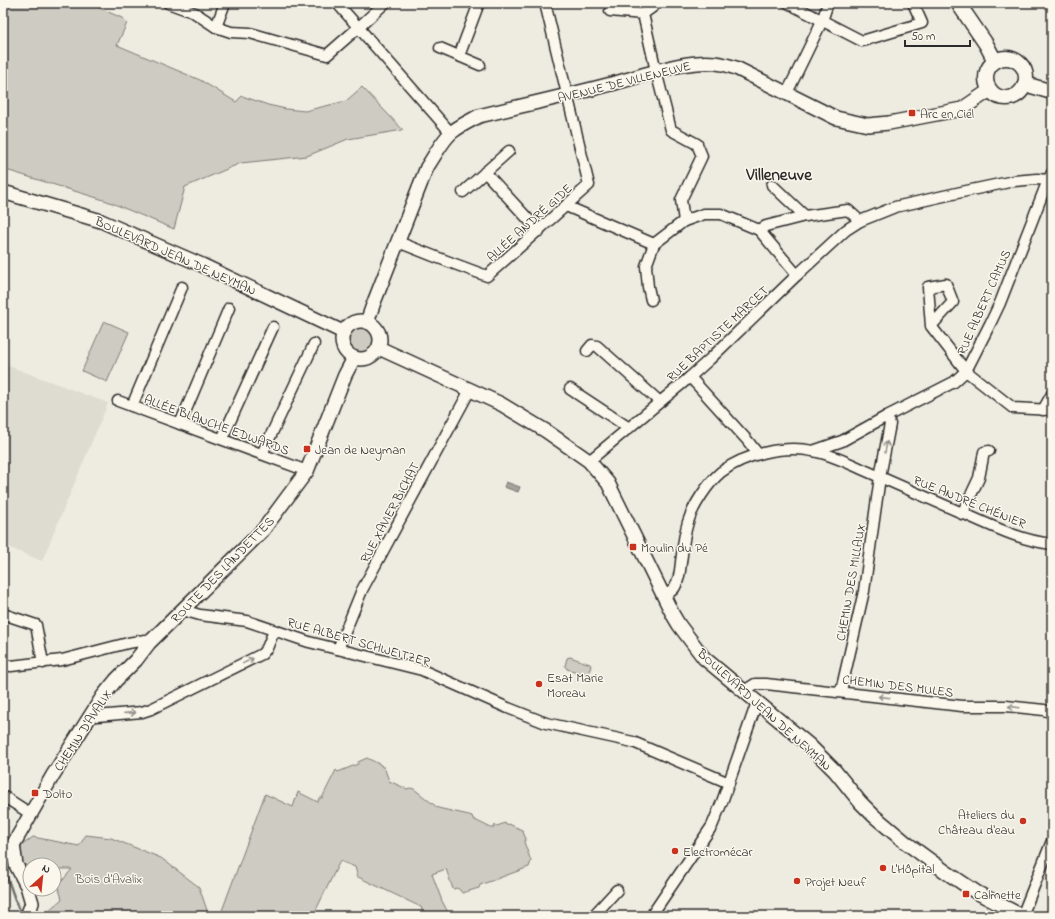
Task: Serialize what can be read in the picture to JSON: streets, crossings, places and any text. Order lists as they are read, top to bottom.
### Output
{
  "streets": {
    "street": [
      "AVENUE DE VILLENEUVE",
      "ALLÉE ANDRÉ GIDE",
      "BOULEVARD JEAN DE NEYMAN",
      "RUE ALBERT CAMUS",
      "RUE BAPTISTE MARCET",
      "ALLÉE BLANCHE EDWARDS",
      "RUE ANDRÉ CHÉNIER",
      "RUE XAVIER BICHAT",
      "ROUTE DES LANDETTES",
      "CHEMIN DES MILLAUX",
      "RUE ALBERT SCHWEITZER",
      "CHEMIN DES MULES",
      "CHEMIN D'AVALIX"
    ]
  },
  "crossings": [
    ["AVENUE DE VILLENEUVE", "ALLÉE ANDRÉ GIDE"],
    ["AVENUE DE VILLENEUVE", "BOULEVARD JEAN DE NEYMAN"],
    ["AVENUE DE VILLENEUVE", "ROUTE DES LANDETTES"],
    ["BOULEVARD JEAN DE NEYMAN", "RUE ALBERT CAMUS"],
    ["BOULEVARD JEAN DE NEYMAN", "RUE BAPTISTE MARCET"],
    ["BOULEVARD JEAN DE NEYMAN", "RUE XAVIER BICHAT"],
    ["BOULEVARD JEAN DE NEYMAN", "ROUTE DES LANDETTES"],
    ["BOULEVARD JEAN DE NEYMAN", "CHEMIN DES MULES"],
    ["RUE ALBERT CAMUS", "RUE BAPTISTE MARCET"],
    ["RUE ALBERT CAMUS", "RUE ANDRÉ CHÉNIER"],
    ["RUE ALBERT CAMUS", "CHEMIN DES MILLAUX"],
    ["ALLÉE BLANCHE EDWARDS", "ROUTE DES LANDETTES"],
    ["RUE ANDRÉ CHÉNIER", "CHEMIN DES MILLAUX"],
    ["RUE XAVIER BICHAT", "RUE ALBERT SCHWEITZER"],
    ["ROUTE DES LANDETTES", "RUE ALBERT SCHWEITZER"],
    ["ROUTE DES LANDETTES", "CHEMIN D'AVALIX"],
    ["CHEMIN DES MILLAUX", "CHEMIN DES MULES"]
  ],
  "one_way": ["CHEMIN DES MULES"],
  "districts": ["Villeneuve"],
  "parks": ["Bois d'Avalix"],
  "places": {
    "transit": [
      "Arc en Ciel",
      "Jean de Neyman",
      "Moulin du Pé",
      "Dolto",
      "Calmette"
    ],
    "other": [
      "Esat Marie Moreau",
      "Ateliers du Château d'eau",
      "Electromécar",
      "L'Hôpital",
      "Projet Neuf"
    ]
  },
  "scale_bar": "50 m",
  "north": "top right"
}
